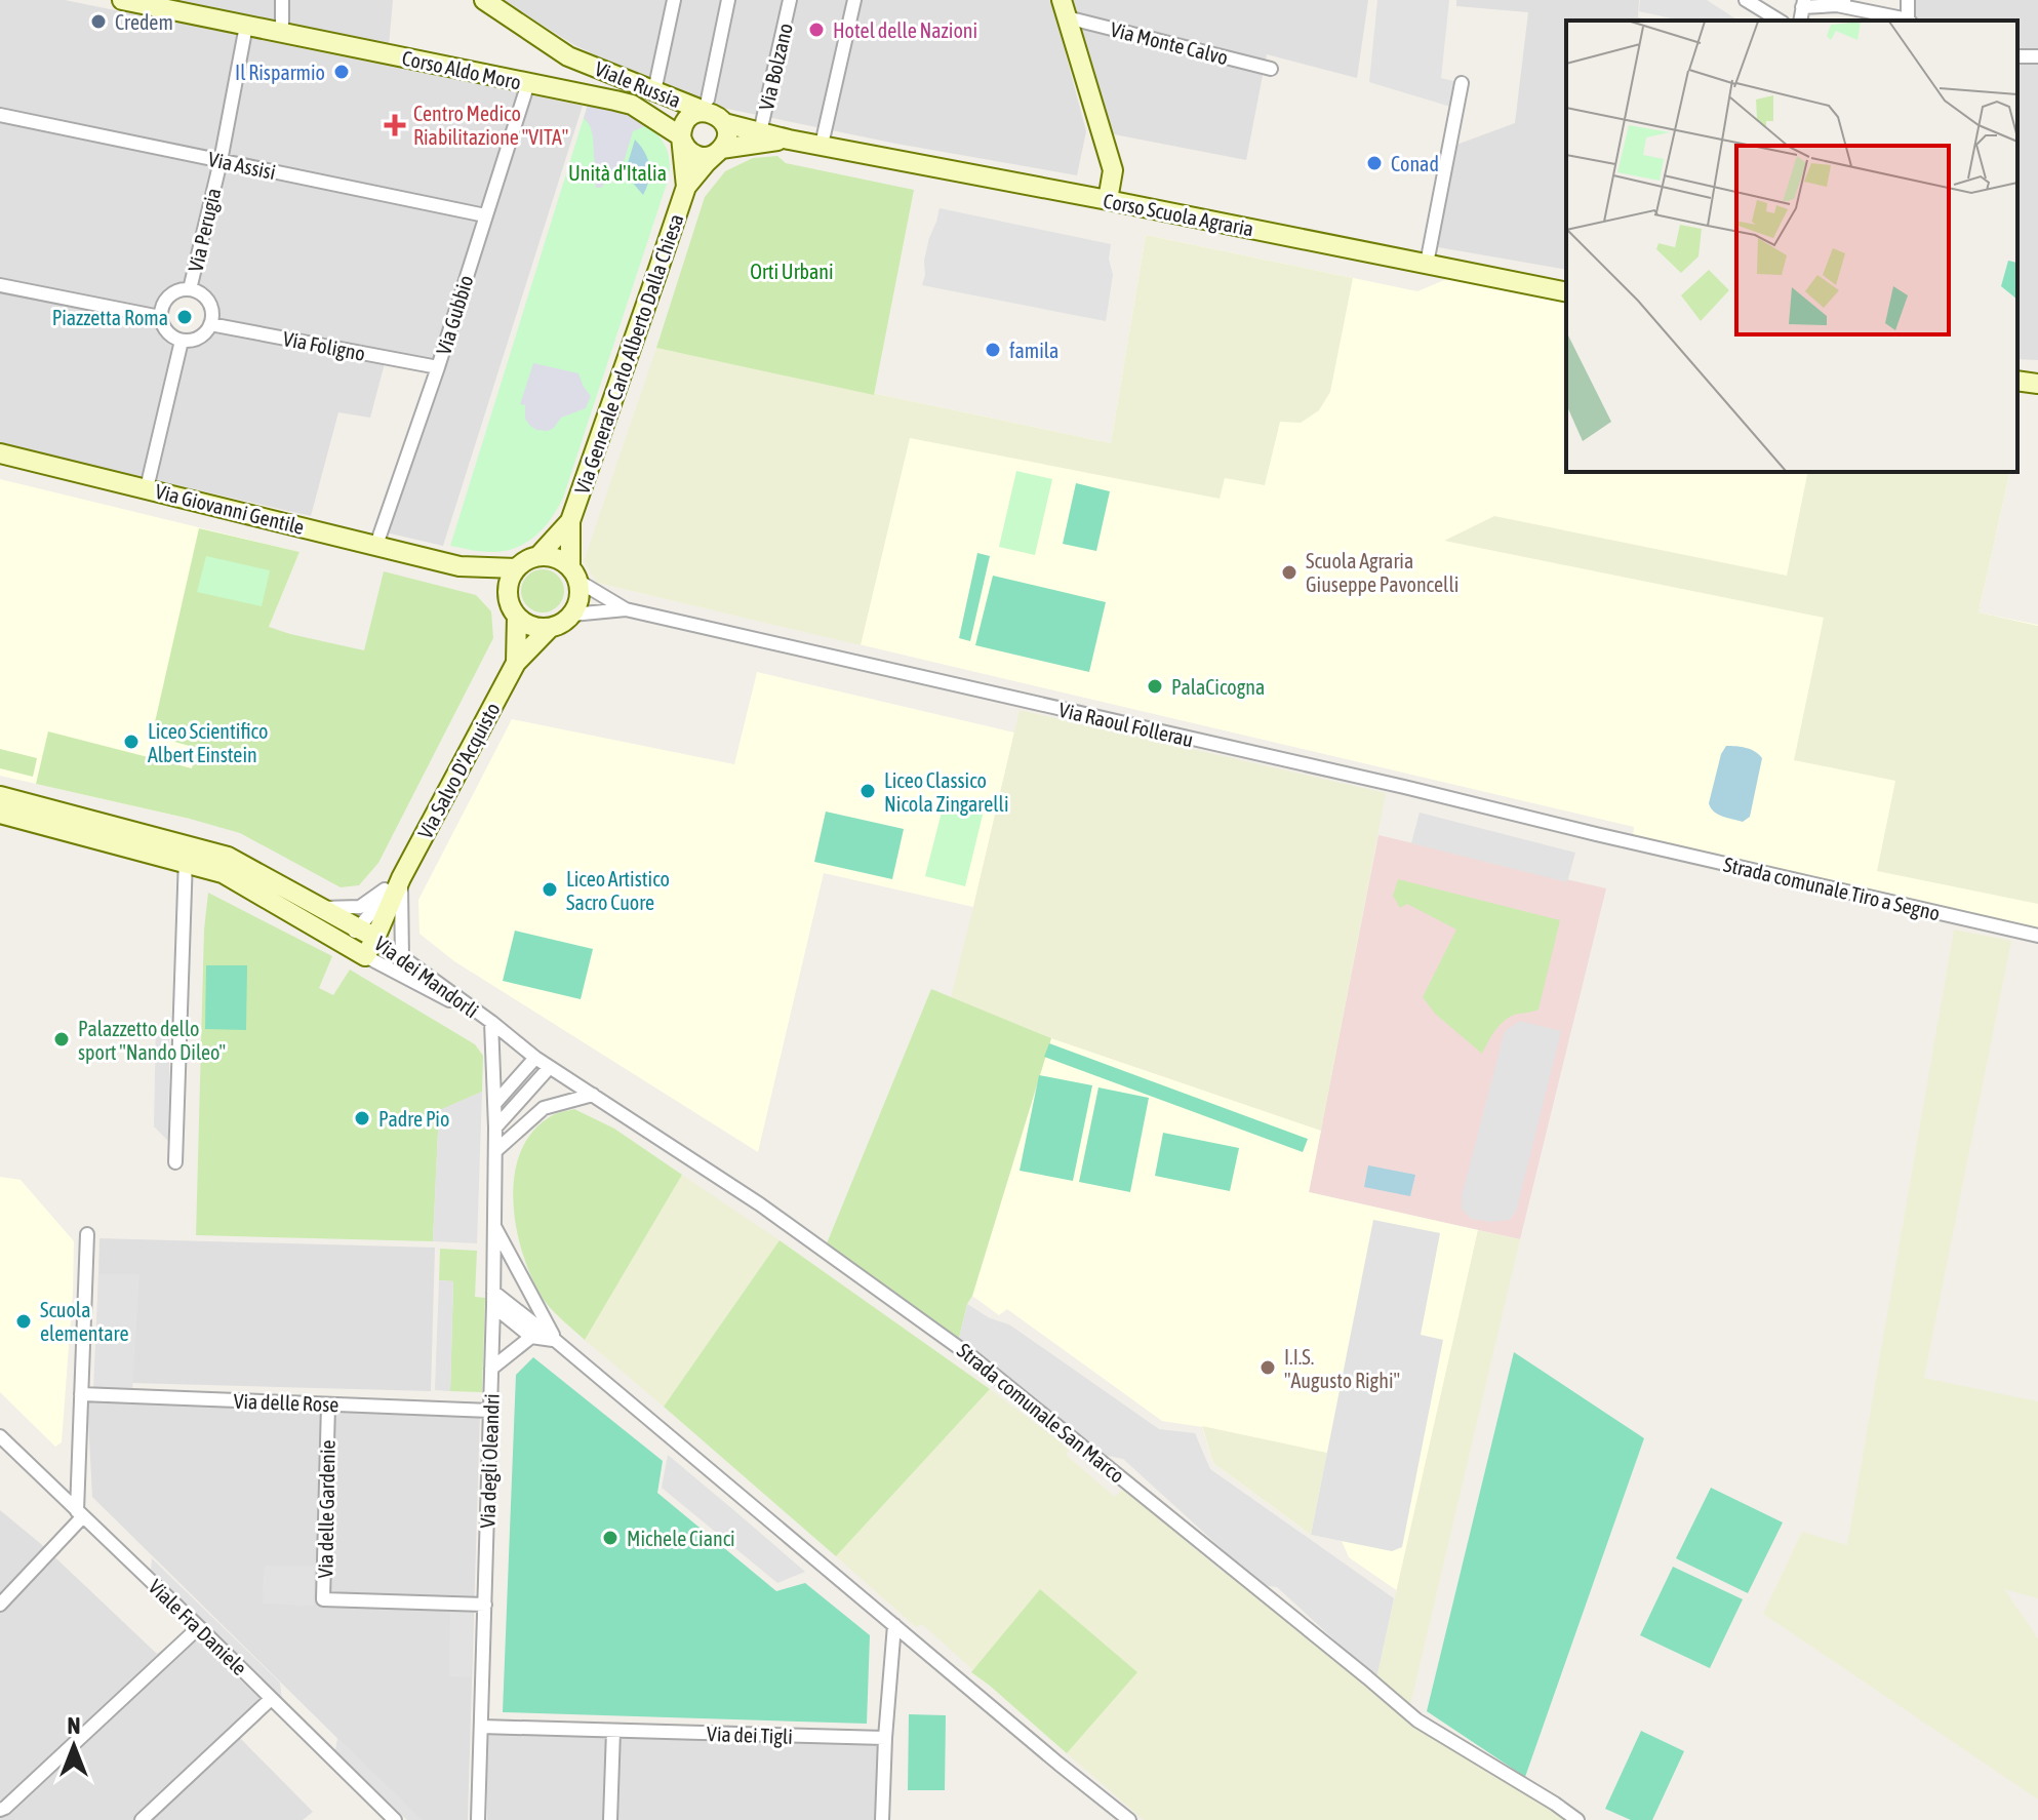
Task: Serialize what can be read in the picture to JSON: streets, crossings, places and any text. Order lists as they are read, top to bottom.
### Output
{
  "streets": {
    "street": [
      "Via Monte Calvo",
      "Via Bolzano",
      "Corso Aldo Moro",
      "Viale Russia",
      "Via Assisi",
      "Corso Scuola Agraria",
      "Via Perugia",
      "Via Gubbio",
      "Via Foligno",
      "Via Generale Carlo Alberto Dalla Chiesa",
      "Via Giovanni Gentile",
      "Via Raoul Follerau",
      "Via Salvo D'Acquisto",
      "Strada comunale Tiro a Segno",
      "Via dei Mandorli",
      "Via delle Rose",
      "Strada comunale San Marco",
      "Via degli Oleandri",
      "Via delle Gardenie",
      "Viale Fra Daniele",
      "Via dei Tigli"
    ]
  },
  "crossings": [
    ["Via Bolzano", "Corso Scuola Agraria"],
    ["Corso Aldo Moro", "Viale Russia"],
    ["Corso Aldo Moro", "Corso Scuola Agraria"],
    ["Corso Aldo Moro", "Via Perugia"],
    ["Corso Aldo Moro", "Via Gubbio"],
    ["Viale Russia", "Corso Scuola Agraria"],
    ["Via Assisi", "Via Perugia"],
    ["Via Assisi", "Via Gubbio"],
    ["Via Perugia", "Via Foligno"],
    ["Via Gubbio", "Via Foligno"],
    ["Via Gubbio", "Via Giovanni Gentile"],
    ["Via Generale Carlo Alberto Dalla Chiesa", "Via Giovanni Gentile"],
    ["Via Generale Carlo Alberto Dalla Chiesa", "Via Raoul Follerau"],
    ["Via Generale Carlo Alberto Dalla Chiesa", "Via Salvo D'Acquisto"],
    ["Via Giovanni Gentile", "Via Raoul Follerau"],
    ["Via Giovanni Gentile", "Via Salvo D'Acquisto"],
    ["Via Raoul Follerau", "Via Salvo D'Acquisto"],
    ["Via Raoul Follerau", "Strada comunale Tiro a Segno"],
    ["Via Salvo D'Acquisto", "Via dei Mandorli"],
    ["Via dei Mandorli", "Strada comunale San Marco"],
    ["Via dei Mandorli", "Via degli Oleandri"],
    ["Via delle Rose", "Via degli Oleandri"],
    ["Via delle Rose", "Via delle Gardenie"],
    ["Strada comunale San Marco", "Via degli Oleandri"],
    ["Via degli Oleandri", "Via delle Gardenie"],
    ["Via degli Oleandri", "Via dei Tigli"]
  ],
  "parks": ["Unità d'Italia", "Orti Urbani"],
  "places": {
    "other": [
      "Credem",
      "Hotel delle Nazioni",
      "Il Risparmio",
      "Conad",
      "Piazzetta Roma",
      "famila",
      "Scuola Agraria Giuseppe Pavoncelli",
      "PalaCicogna",
      "Liceo Scientifico Albert Einstein",
      "Liceo Classico Nicola Zingarelli",
      "Liceo Artistico Sacro Cuore",
      "Palazzetto dello sport \"Nando Dileo\"",
      "Padre Pio",
      "Scuola elementare",
      "I.I.S. \"Augusto Righi\"",
      "Michele Cianci"
    ],
    "health": ["Centro Medico Riabilitazione \"VITA\""]
  },
  "north": "top"
}
